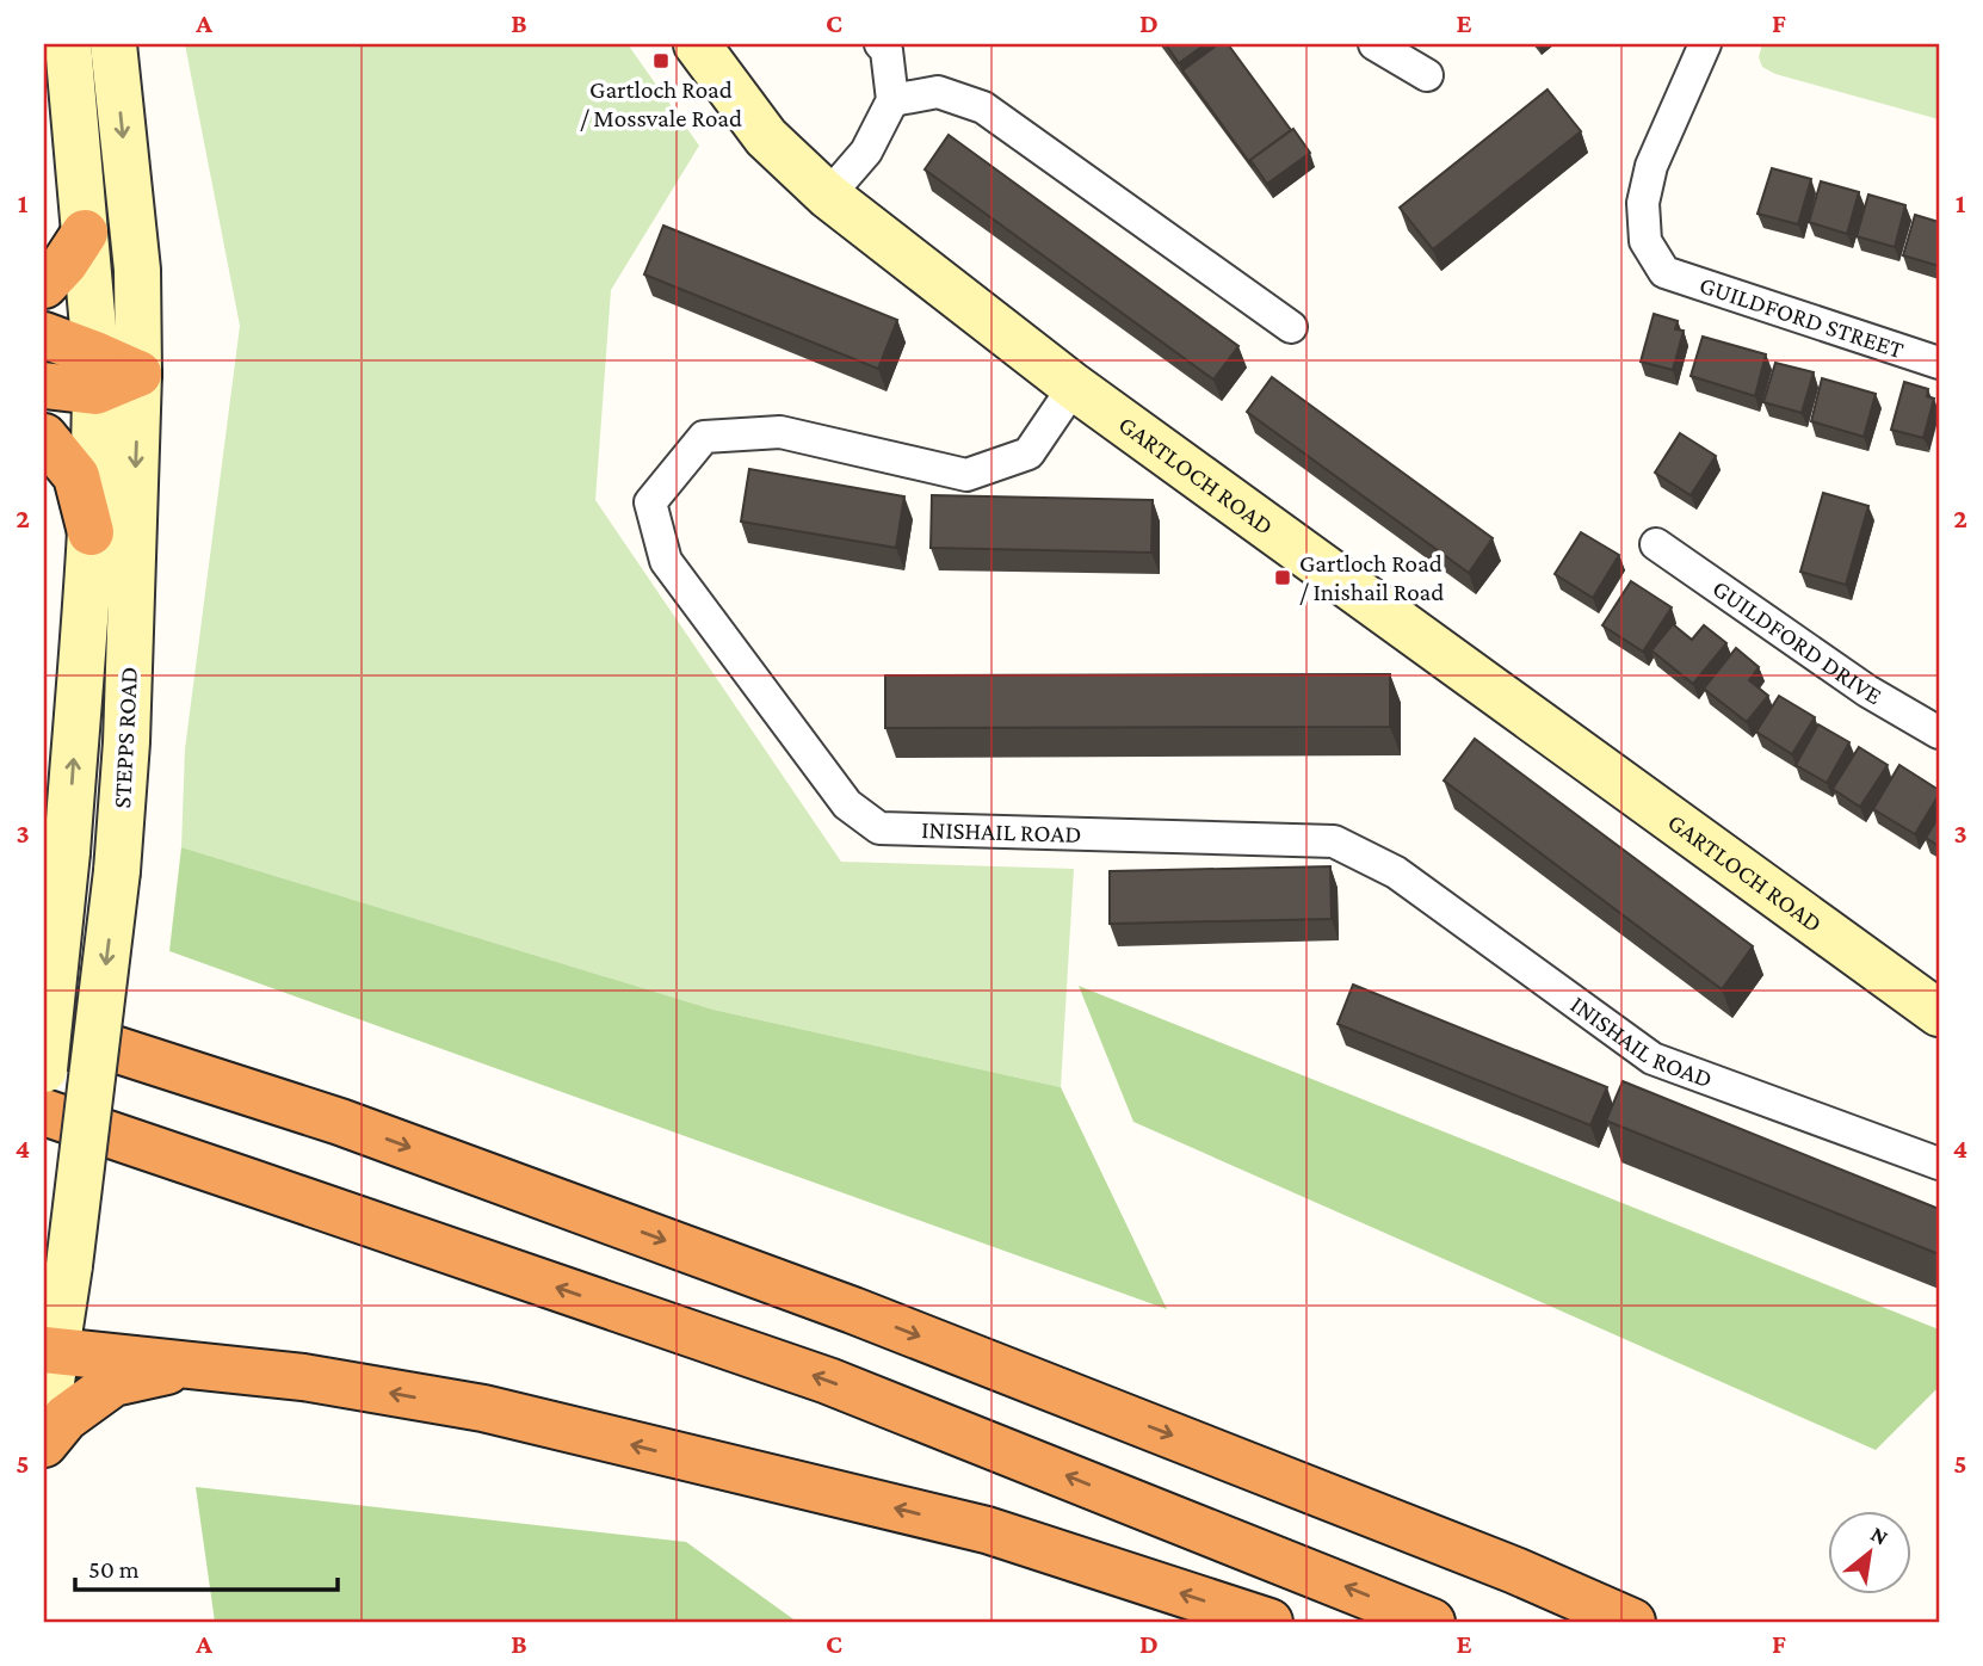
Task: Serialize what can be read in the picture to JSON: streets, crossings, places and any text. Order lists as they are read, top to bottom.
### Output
{
  "streets": {
    "main road": ["GARTLOCH ROAD", "STEPPS ROAD"],
    "street": ["GUILDFORD STREET", "GUILDFORD DRIVE", "INISHAIL ROAD"]
  },
  "crossings": [
    ["GARTLOCH ROAD", "INISHAIL ROAD"]
  ],
  "places": {
    "transit": ["Gartloch Road / Mossvale Road", "Gartloch Road / Inishail Road"]
  },
  "scale_bar": "50 m",
  "north": "top right",
  "grid": {
    "columns": [
      "A",
      "B",
      "C",
      "D",
      "E",
      "F"
    ],
    "rows": [
      "1",
      "2",
      "3",
      "4",
      "5"
    ]
  }
}
